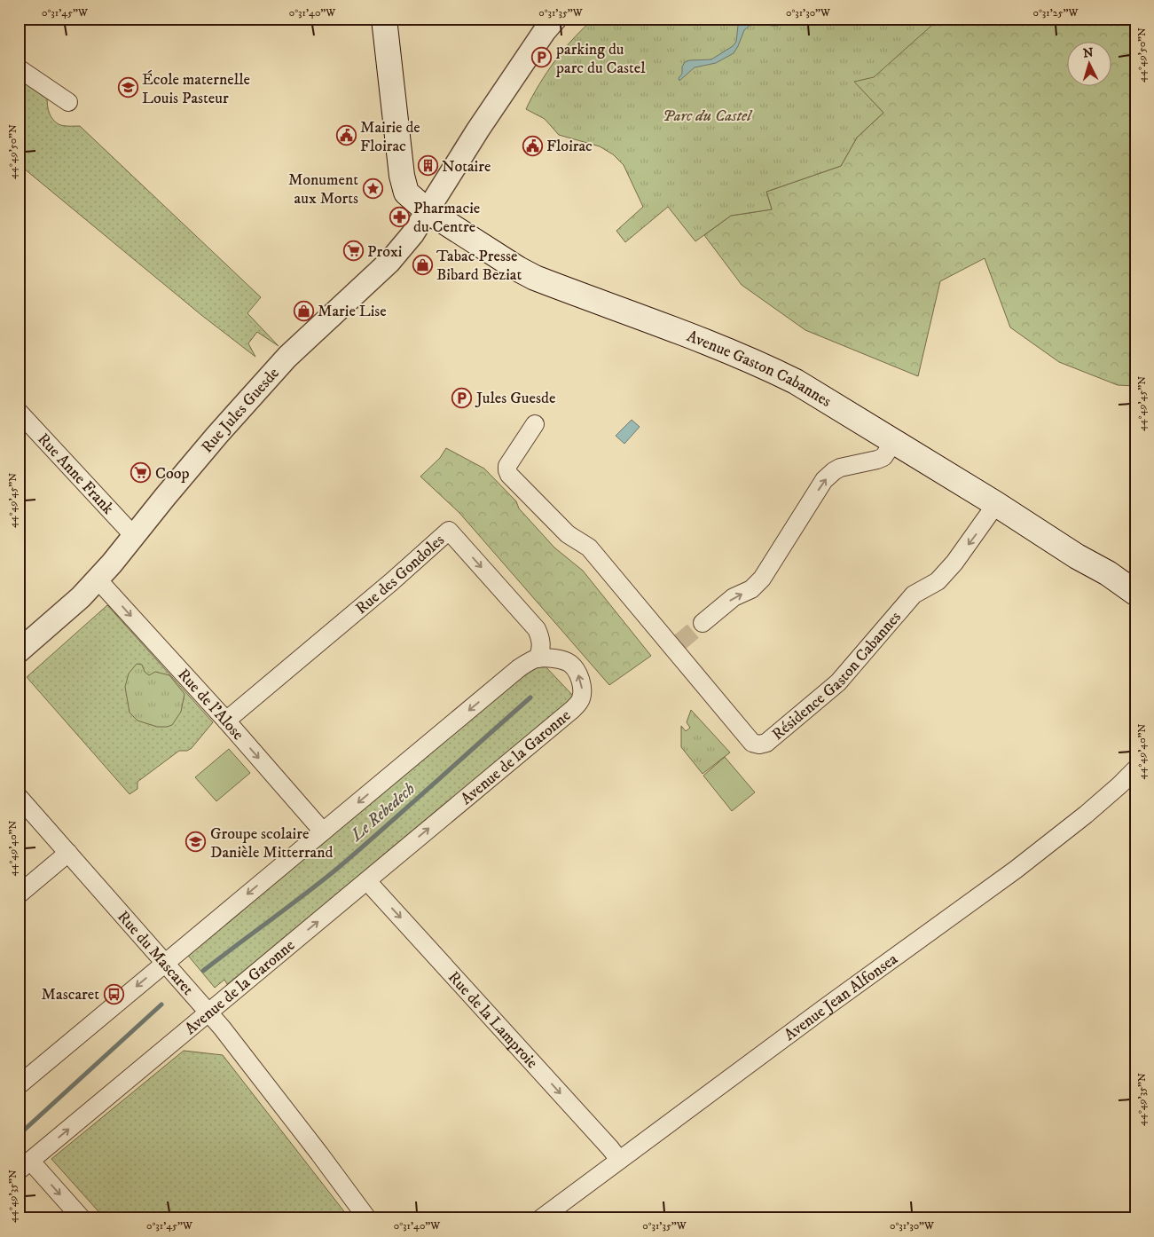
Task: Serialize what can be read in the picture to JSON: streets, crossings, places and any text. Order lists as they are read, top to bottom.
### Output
{
  "streets": {
    "main road": ["Avenue Gaston Cabannes"],
    "street": [
      "Rue Jules Guesde",
      "Rue Anne Frank",
      "Rue des Gondoles",
      "Résidence Gaston Cabannes",
      "Rue de l'Alose",
      "Avenue de la Garonne",
      "Rue du Mascaret",
      "Avenue Jean Alfonsea",
      "Rue de la Lamproie"
    ]
  },
  "crossings": [
    ["Avenue Gaston Cabannes", "Rue Jules Guesde"],
    ["Avenue Gaston Cabannes", "Résidence Gaston Cabannes"],
    ["Rue Jules Guesde", "Rue Anne Frank"],
    ["Rue Jules Guesde", "Rue de l'Alose"],
    ["Rue des Gondoles", "Rue de l'Alose"],
    ["Rue des Gondoles", "Avenue de la Garonne"],
    ["Avenue de la Garonne", "Rue du Mascaret"],
    ["Avenue de la Garonne", "Rue de la Lamproie"],
    ["Avenue Jean Alfonsea", "Rue de la Lamproie"]
  ],
  "one_way": ["Rue de l'Alose", "Rue de la Lamproie"],
  "water": ["Le Rebedech"],
  "parks": ["Parc du Castel"],
  "places": {
    "parking": ["parking du parc du Castel", "Jules Guesde"],
    "school or university": ["École maternelle Louis Pasteur", "Groupe scolaire Danièle Mitterrand"],
    "public building": ["Mairie de Floirac", "Floirac"],
    "building": ["Notaire"],
    "place": ["Monument aux Morts"],
    "pharmacy": ["Pharmacie du Centre"],
    "supermarket": ["Proxi", "Coop"],
    "shop": ["Tabac Presse Bibard Beziat", "Marie Lise"],
    "bus stop": ["Mascaret"]
  },
  "north": "top",
  "coordinates": [
    "0°31'45\"W",
    "0°31'40\"W",
    "0°31'35\"W",
    "0°31'30\"W",
    "0°31'25\"W",
    "44°49'50\"N",
    "44°49'45\"N",
    "44°49'40\"N",
    "44°49'35\"N"
  ]
}
